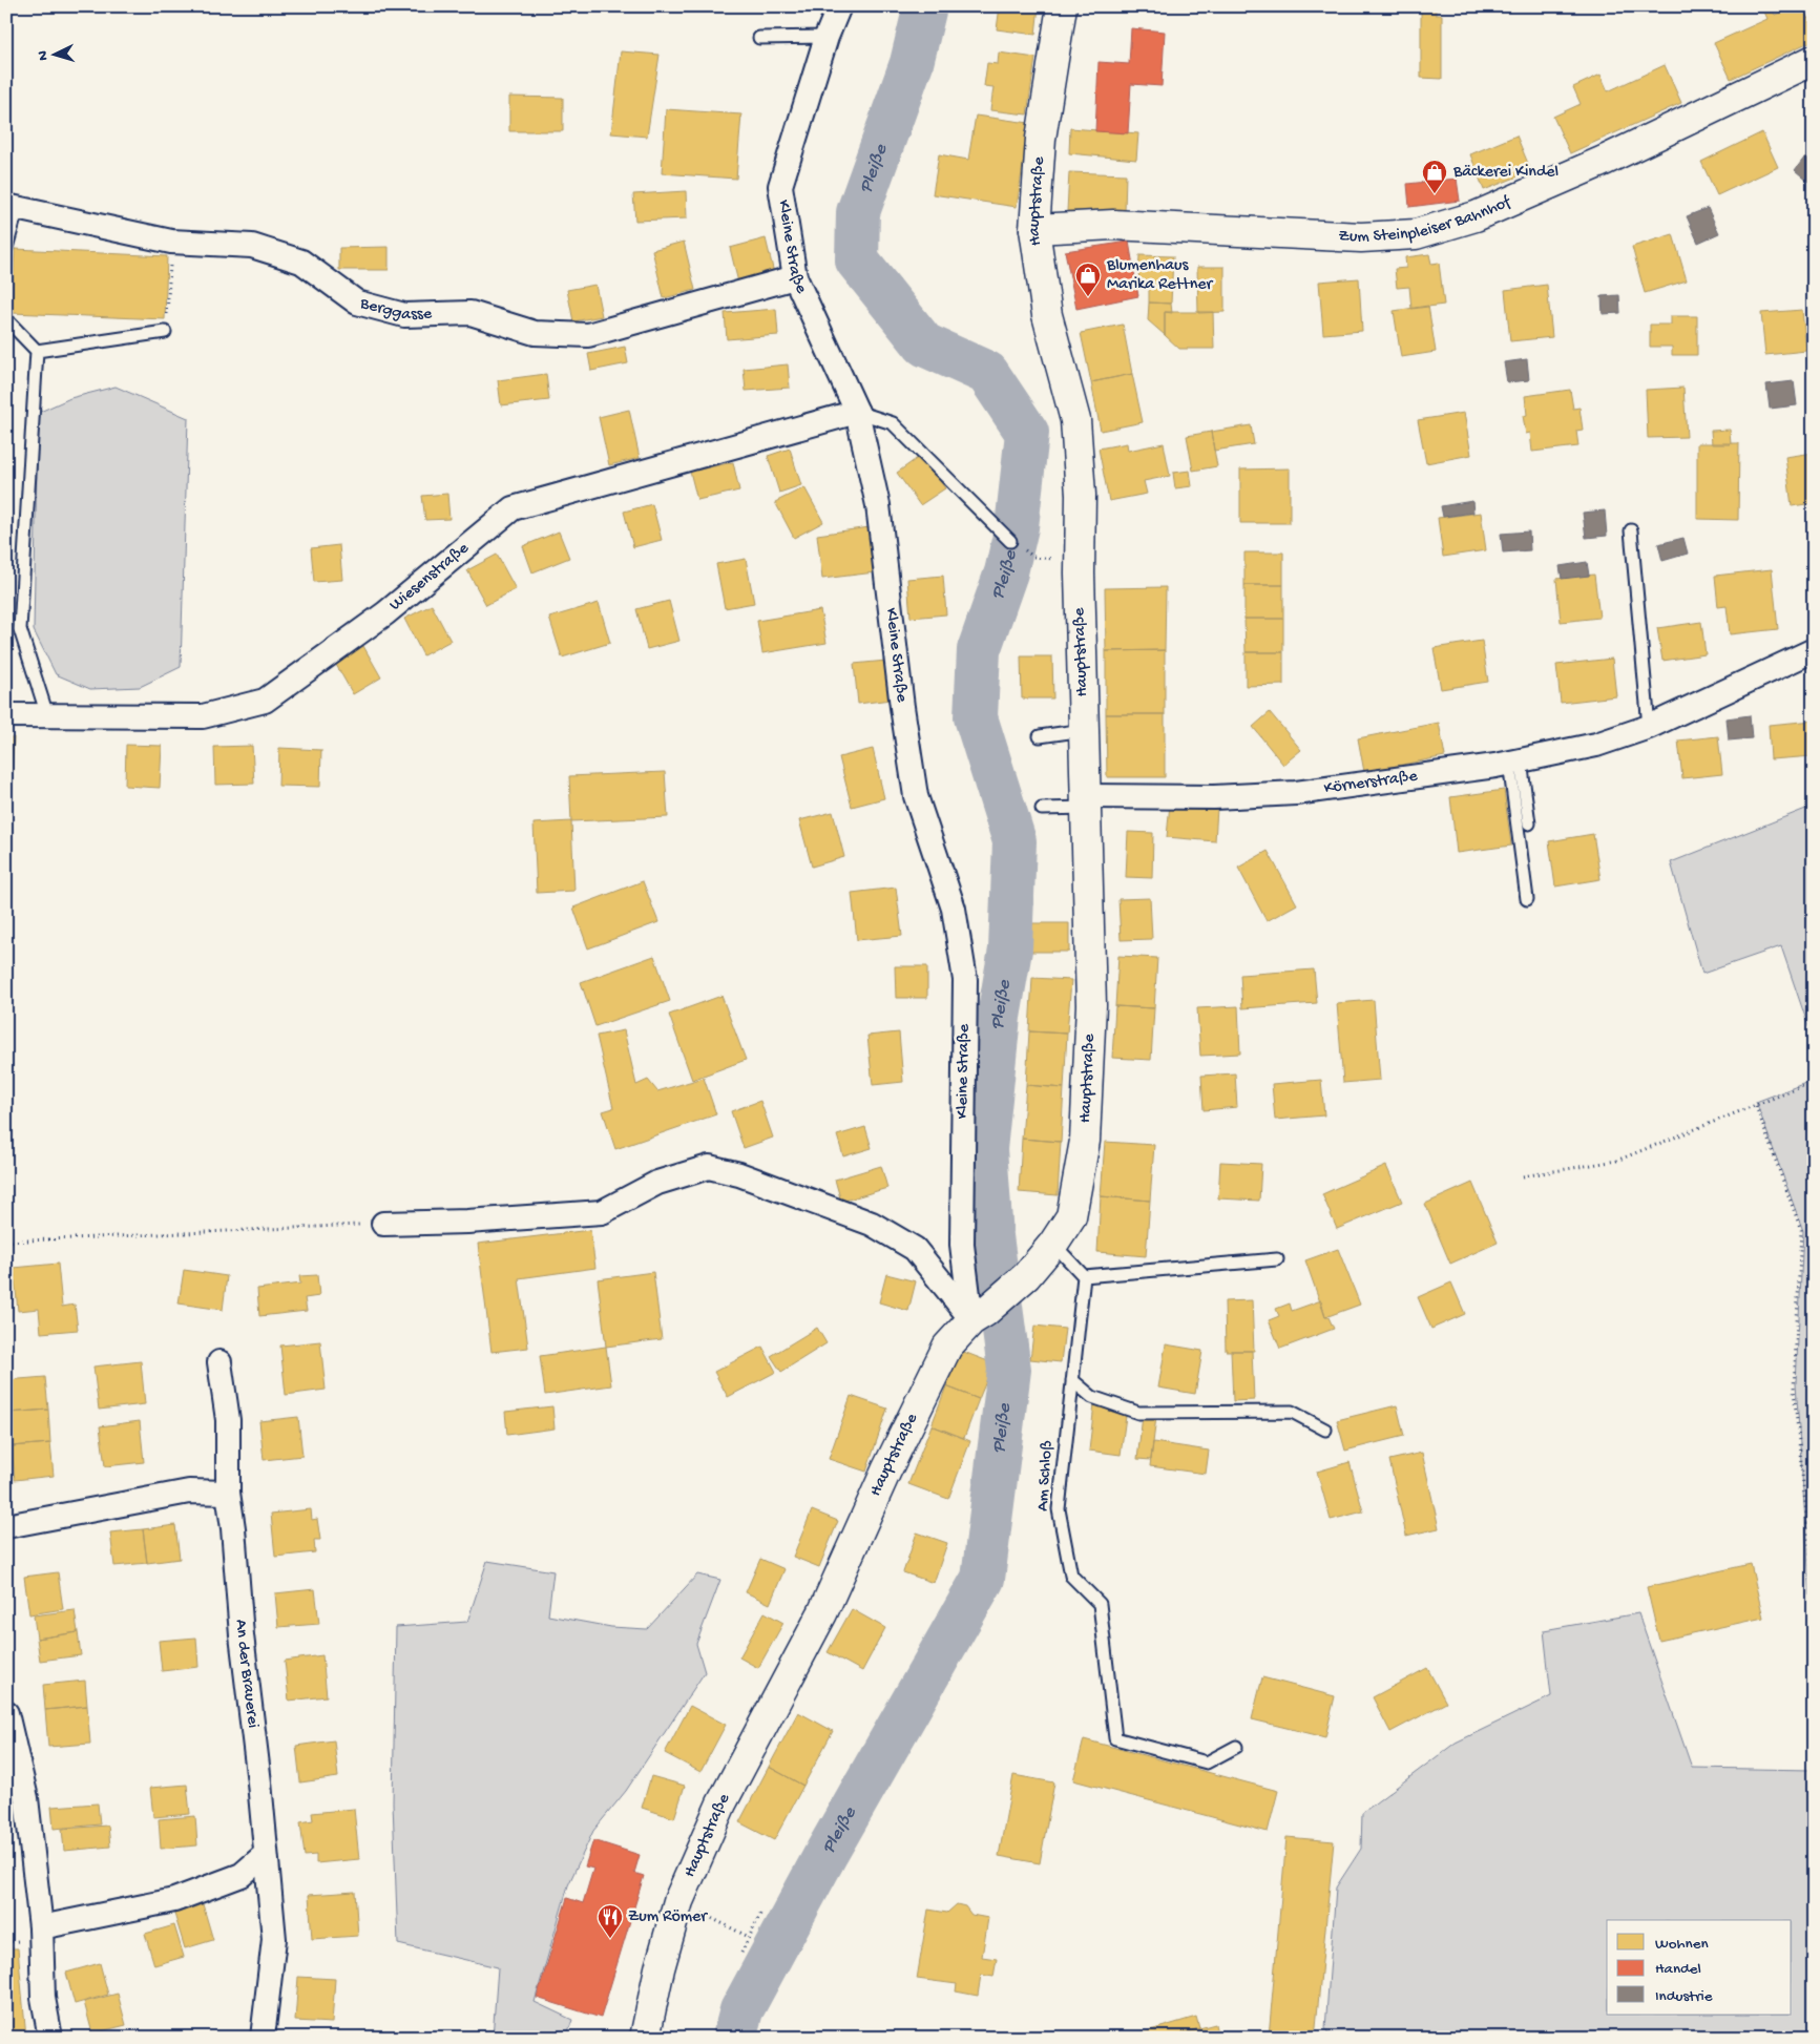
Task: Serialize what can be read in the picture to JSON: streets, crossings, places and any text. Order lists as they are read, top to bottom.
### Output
{
  "streets": {
    "main road": ["Hauptstraße", "Zum Steinpleiser Bahnhof"],
    "street": [
      "Kleine Straße",
      "Berggasse",
      "Wiesenstraße",
      "Körnerstraße",
      "An der Brauerei"
    ],
    "lane": ["Am Schloß"]
  },
  "crossings": [
    ["Hauptstraße", "Zum Steinpleiser Bahnhof"],
    ["Hauptstraße", "Kleine Straße"],
    ["Hauptstraße", "Körnerstraße"],
    ["Kleine Straße", "Berggasse"],
    ["Kleine Straße", "Wiesenstraße"]
  ],
  "water": ["Pleiße"],
  "places": {
    "shop": ["Bäckerei Kindel", "Blumenhaus Marika Rettner"],
    "restaurant": ["Zum Römer"]
  },
  "legend": ["Wohnen", "Handel", "Industrie"],
  "north": "left"
}
